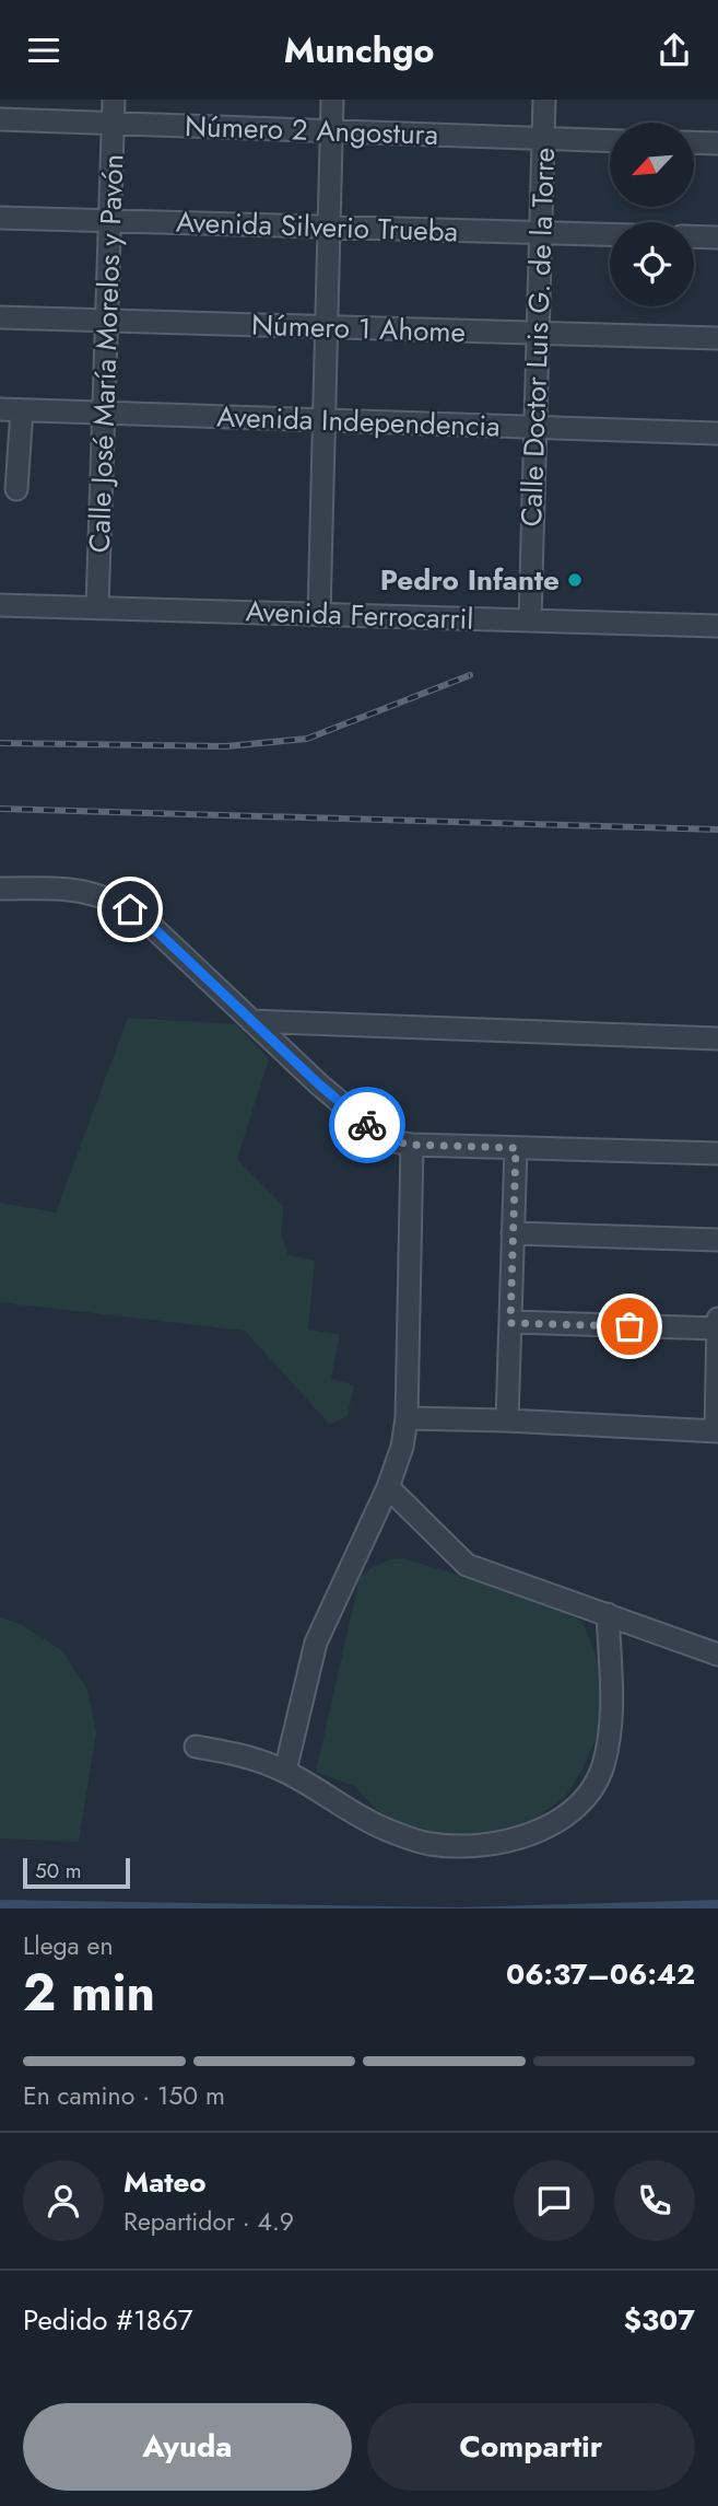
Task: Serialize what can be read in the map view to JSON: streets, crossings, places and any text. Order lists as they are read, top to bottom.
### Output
{
  "streets": {
    "street": [
      "Número 2 Angostura",
      "Avenida Silverio Trueba",
      "Número 1 Ahome",
      "Calle Doctor Luis G. de la Torre",
      "Calle José María Morelos y Pavón",
      "Avenida Independencia",
      "Avenida Ferrocarril"
    ]
  },
  "crossings": [
    ["Número 2 Angostura", "Calle Doctor Luis G. de la Torre"],
    ["Número 2 Angostura", "Calle José María Morelos y Pavón"],
    ["Avenida Silverio Trueba", "Calle Doctor Luis G. de la Torre"],
    ["Avenida Silverio Trueba", "Calle José María Morelos y Pavón"],
    ["Número 1 Ahome", "Calle Doctor Luis G. de la Torre"],
    ["Número 1 Ahome", "Calle José María Morelos y Pavón"],
    ["Calle Doctor Luis G. de la Torre", "Avenida Independencia"],
    ["Calle Doctor Luis G. de la Torre", "Avenida Ferrocarril"],
    ["Calle José María Morelos y Pavón", "Avenida Independencia"],
    ["Calle José María Morelos y Pavón", "Avenida Ferrocarril"]
  ],
  "places": ["Pedro Infante"],
  "scale_bar": "50 m",
  "north": "bottom left",
  "page": {
    "header": "Munchgo",
    "scale": "50 m",
    "heading": ["2 min", "Llega en", "06:37–06:42"],
    "panel": [
      "Mateo",
      "Repartidor · 4.9",
      "Pedido #1867",
      "$307"
    ],
    "bar": "En camino · 150 m",
    "buttons": ["Ayuda", "Compartir"]
  }
}
